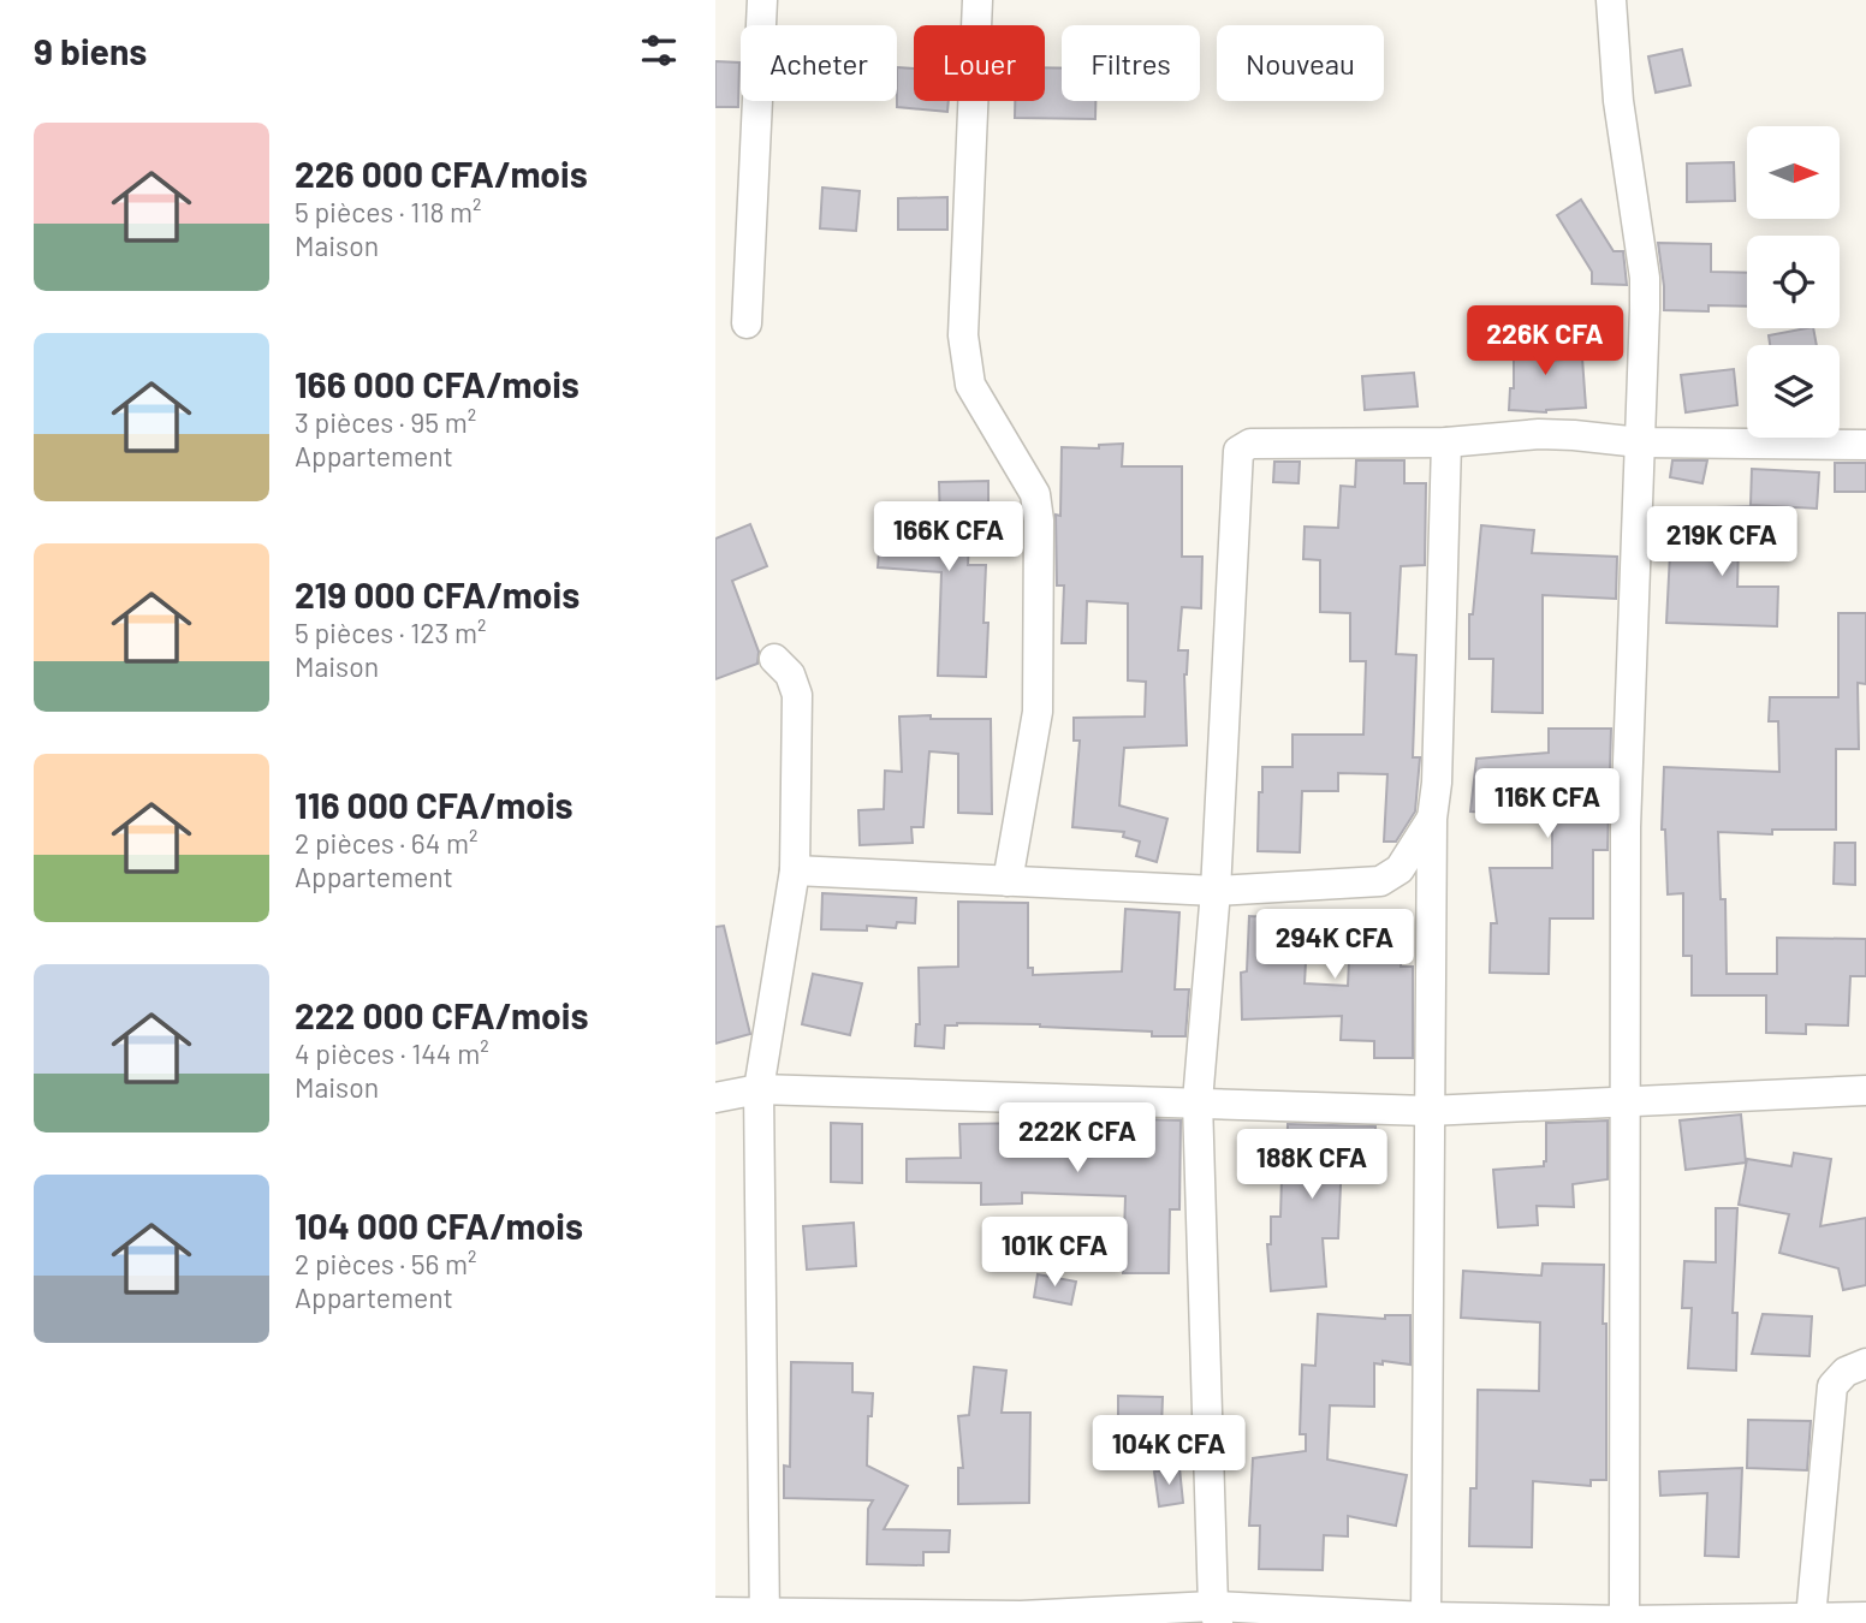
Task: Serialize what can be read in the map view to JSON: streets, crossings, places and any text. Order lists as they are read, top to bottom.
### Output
{
  "north": "right",
  "page": {
    "heading": "9 biens",
    "chip": [
      "Acheter",
      "Louer",
      "Filtres",
      "Nouveau"
    ],
    "list": [
      {
        "name": "226 000 CFA/mois",
        "note": "5 pièces · 118 m² · Maison"
      },
      {
        "name": "166 000 CFA/mois",
        "note": "3 pièces · 95 m² · Appartement"
      },
      {
        "name": "219 000 CFA/mois",
        "note": "5 pièces · 123 m² · Maison"
      },
      {
        "name": "116 000 CFA/mois",
        "note": "2 pièces · 64 m² · Appartement"
      },
      {
        "name": "222 000 CFA/mois",
        "note": "4 pièces · 144 m² · Maison"
      },
      {
        "name": "104 000 CFA/mois",
        "note": "2 pièces · 56 m² · Appartement"
      }
    ],
    "price": [
      "226K CFA",
      "166K CFA",
      "219K CFA",
      "116K CFA",
      "294K CFA",
      "222K CFA",
      "188K CFA",
      "101K CFA",
      "104K CFA"
    ]
  }
}
